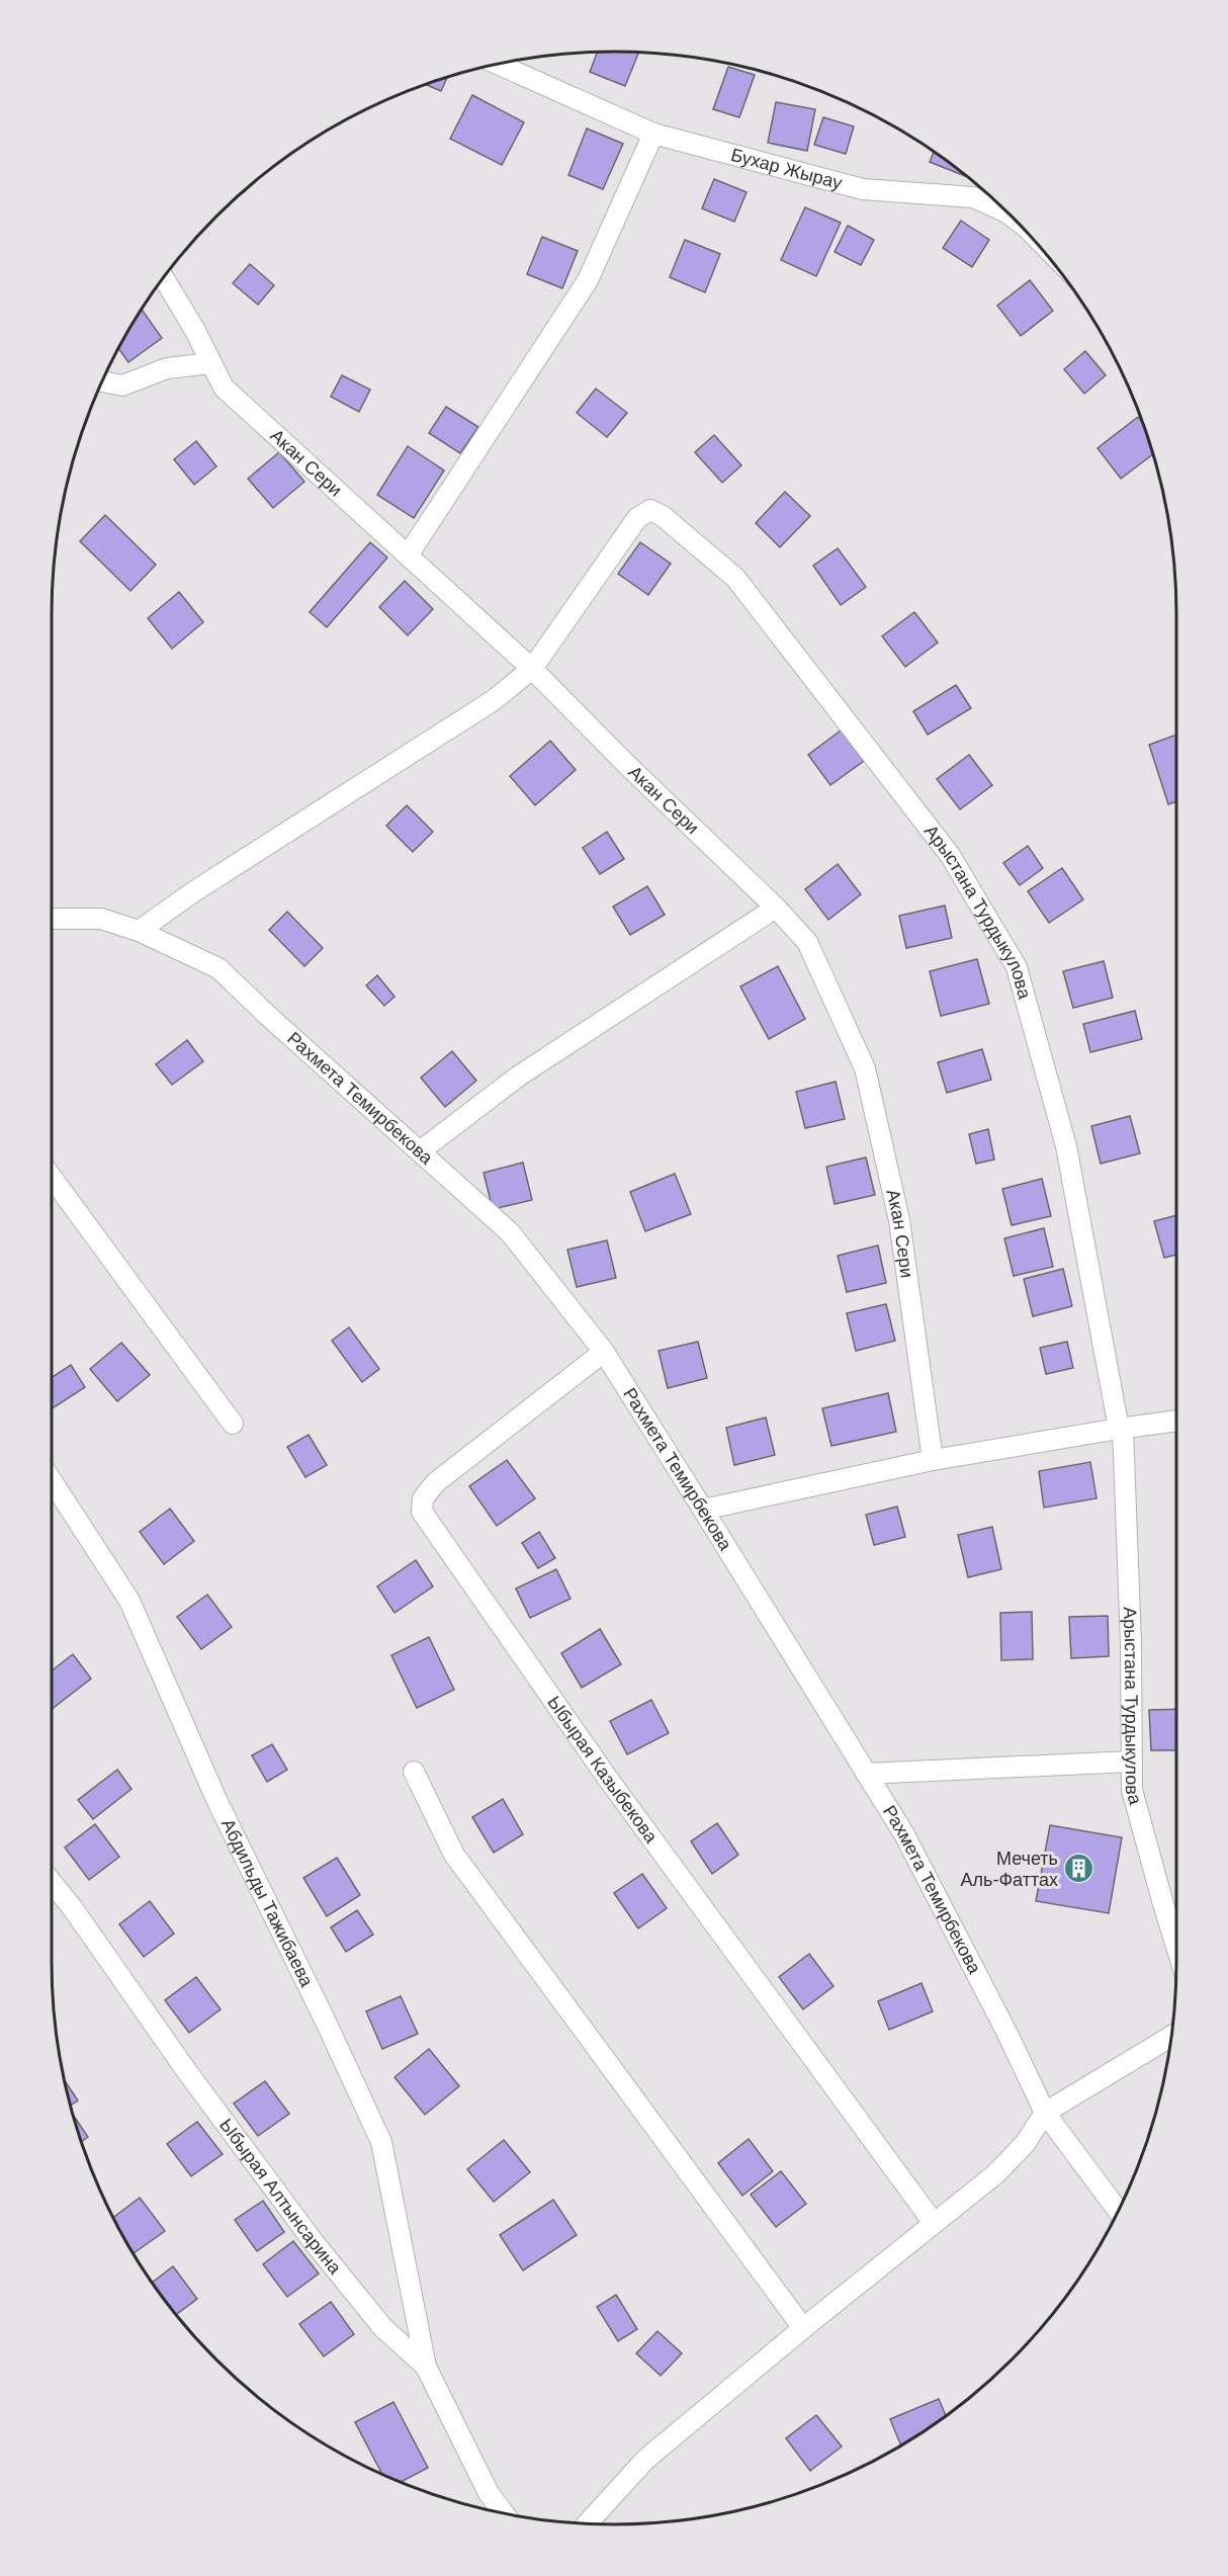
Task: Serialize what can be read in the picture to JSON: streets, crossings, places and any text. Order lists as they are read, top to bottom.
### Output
{
  "streets": {
    "street": [
      "Бухар Жырау",
      "Акан Сери",
      "Арыстана Турдыкулова",
      "Рахмета Темирбекова",
      "Ыбырая Казыбекова",
      "Абдильды Тажибаева",
      "Ыбырая Алтынсарина"
    ]
  },
  "crossings": [
    ["Акан Сери", "Арыстана Турдыкулова"],
    ["Рахмета Темирбекова", "Ыбырая Казыбекова"],
    ["Абдильды Тажибаева", "Ыбырая Алтынсарина"]
  ],
  "places": {
    "building": ["Мечеть Аль-Фаттах"]
  }
}
